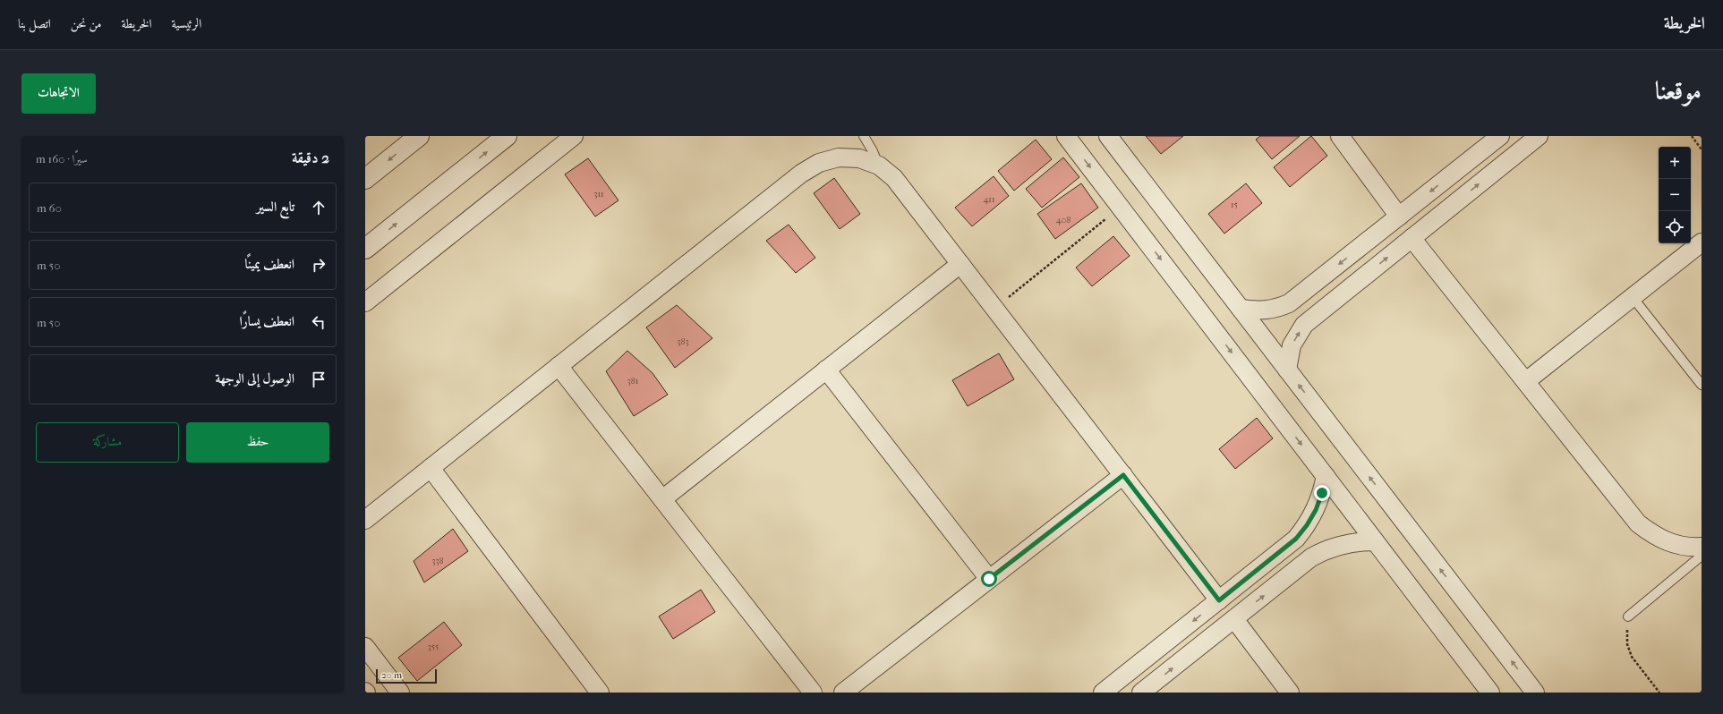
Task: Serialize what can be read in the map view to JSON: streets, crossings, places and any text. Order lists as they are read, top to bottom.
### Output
{
  "house_numbers": [
    "311",
    "411",
    "15",
    "408",
    "383",
    "381",
    "338",
    "355"
  ],
  "scale_bar": "20 m",
  "page": {
    "header": "الخريطة",
    "nav": [
      "الرئيسية",
      "الخريطة",
      "من نحن",
      "اتصل بنا"
    ],
    "title": "موقعنا",
    "buttons": [
      "الاتجاهات",
      ["حفظ", "مشاركة"]
    ],
    "heading": ["2 دقيقة", "سيرًا · 160 m"],
    "map_buttons": ["+", "−"],
    "list": [
      ["تابع السير", "60 m"],
      ["انعطف يمينًا", "50 m"],
      ["انعطف يسارًا", "50 m"],
      "الوصول إلى الوجهة"
    ],
    "scale": "20 m"
  }
}
